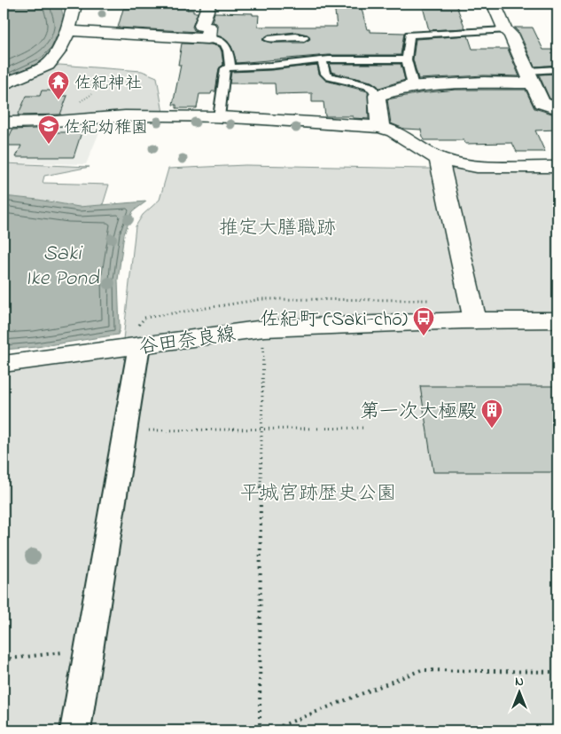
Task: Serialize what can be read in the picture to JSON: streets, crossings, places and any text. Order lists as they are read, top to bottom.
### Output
{
  "streets": {
    "street": ["谷田奈良線"]
  },
  "water": ["Saki Ike Pond"],
  "parks": ["推定大膳職跡", "平城宮跡歴史公園"],
  "places": {
    "temple": ["佐紀神社"],
    "school or university": ["佐紀幼稚園"],
    "bus stop": ["佐紀町 (Saki-chō)"],
    "building": ["第一次大極殿"]
  },
  "north": "top"
}
